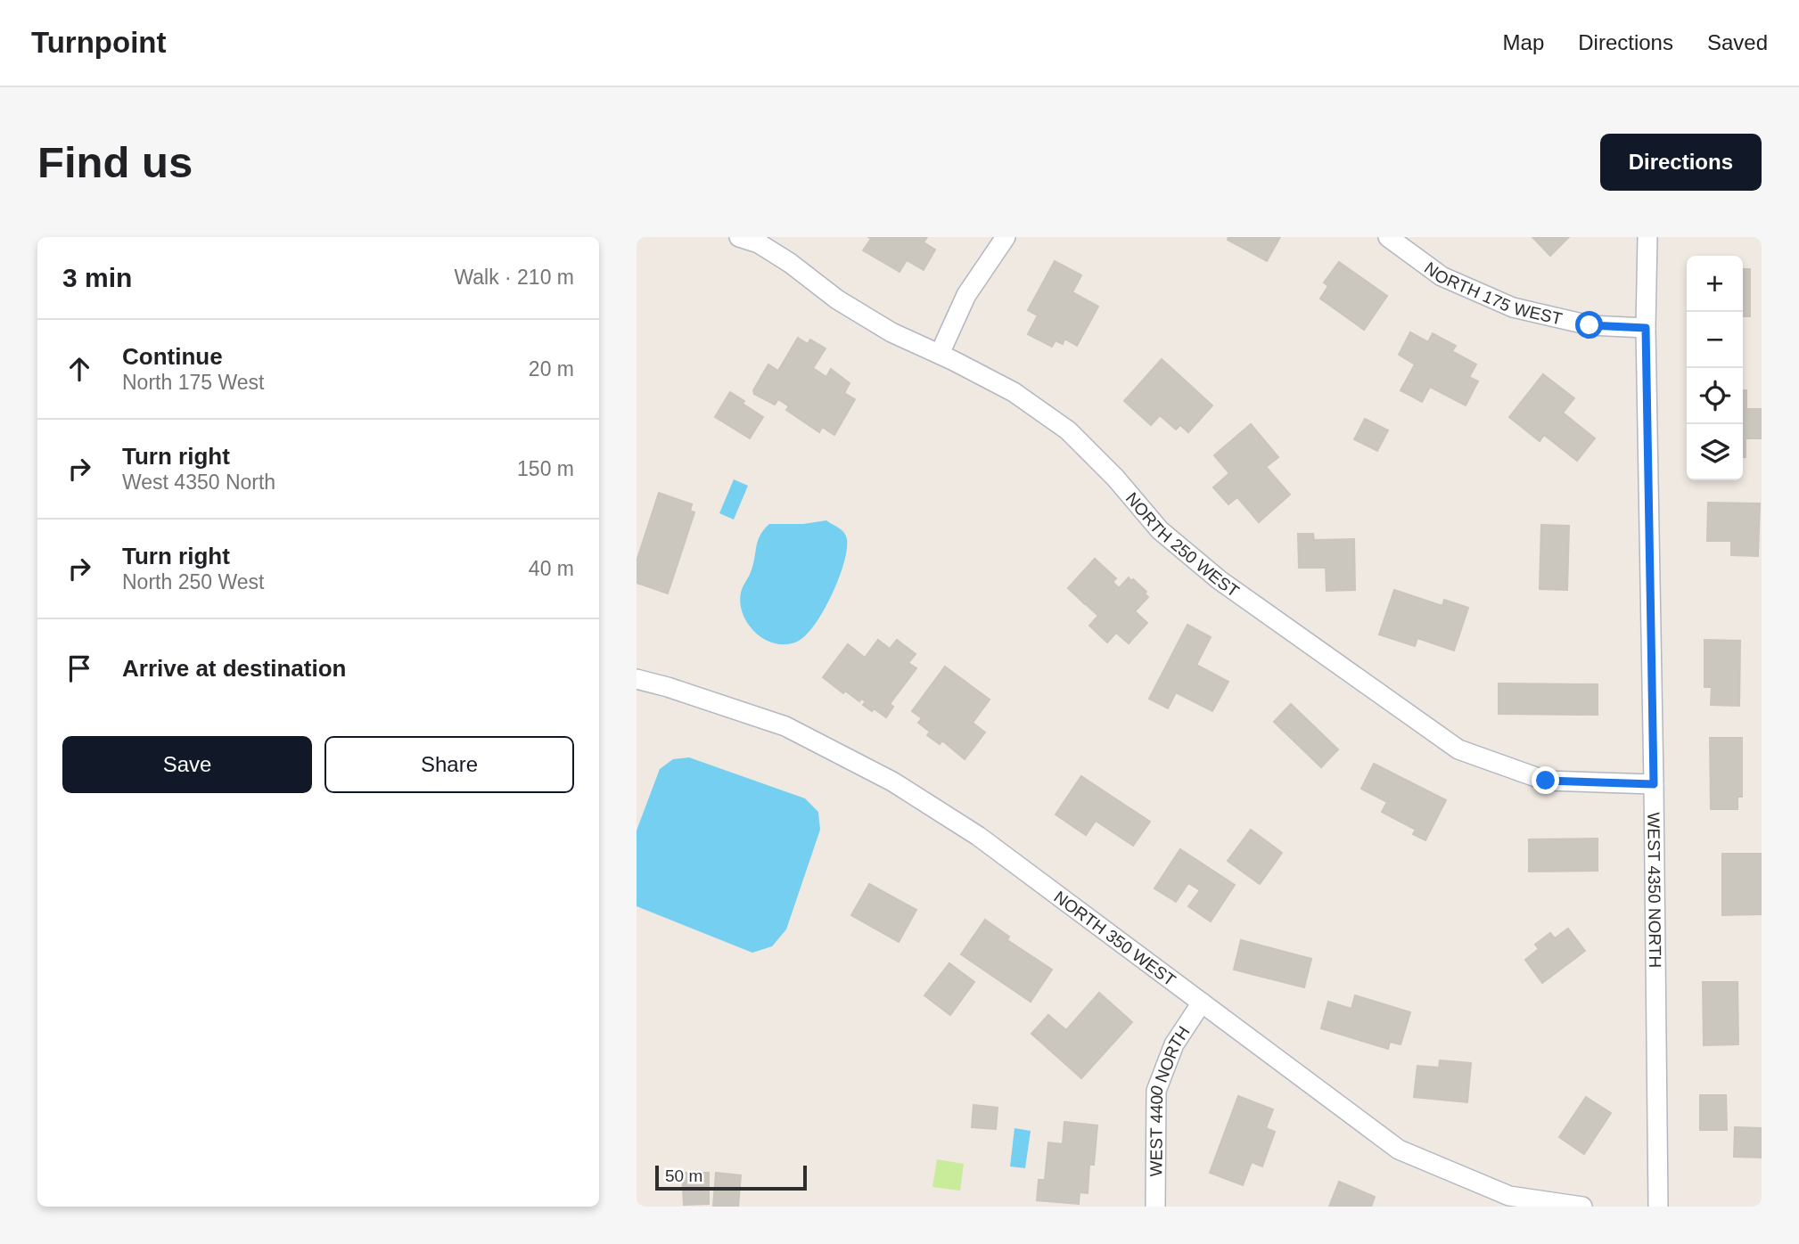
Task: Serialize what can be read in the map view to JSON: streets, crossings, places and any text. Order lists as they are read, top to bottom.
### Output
{
  "streets": {
    "street": [
      "NORTH 175 WEST",
      "NORTH 250 WEST",
      "WEST 4350 NORTH",
      "NORTH 350 WEST",
      "WEST 4400 NORTH"
    ]
  },
  "crossings": [
    ["NORTH 175 WEST", "WEST 4350 NORTH"],
    ["NORTH 250 WEST", "WEST 4350 NORTH"],
    ["NORTH 350 WEST", "WEST 4400 NORTH"]
  ],
  "scale_bar": "50 m",
  "page": {
    "header": "Turnpoint",
    "nav": ["Map", "Directions", "Saved"],
    "buttons": [
      "Directions",
      ["Save", "Share"]
    ],
    "title": "Find us",
    "heading": ["3 min", "Walk · 210 m"],
    "map_buttons": ["+", "−"],
    "list": [
      ["Continue", "North 175 West", "20 m"],
      ["Turn right", "West 4350 North", "150 m"],
      ["Turn right", "North 250 West", "40 m"],
      "Arrive at destination"
    ],
    "scale": "50 m"
  }
}
